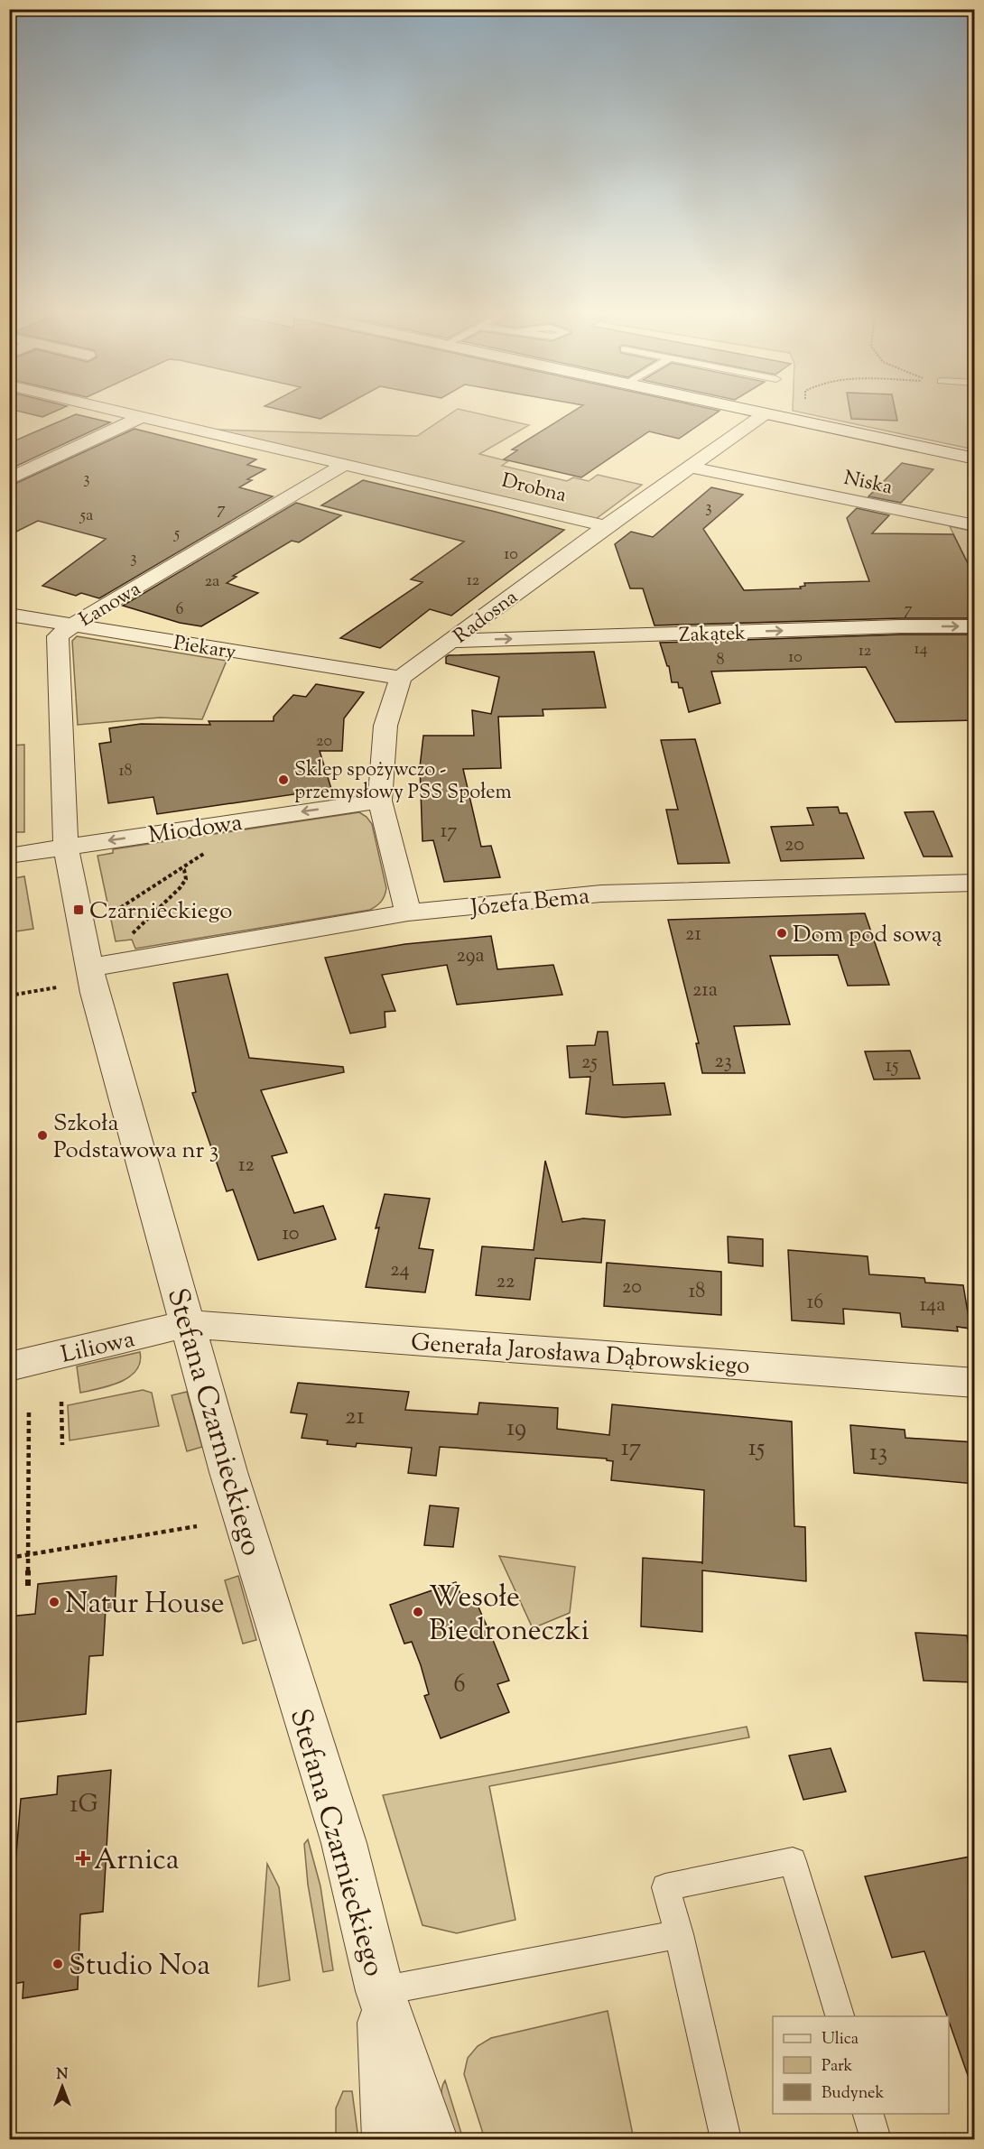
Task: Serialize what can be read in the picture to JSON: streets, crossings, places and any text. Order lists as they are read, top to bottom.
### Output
{
  "streets": {
    "street": [
      "Niska",
      "Drobna",
      "Łanowa",
      "Radosna",
      "Zakątek",
      "Piekary",
      "Miodowa",
      "Józefa Bema",
      "Liliowa",
      "Generała Jarosława Dąbrowskiego",
      "Stefana Czarnieckiego"
    ]
  },
  "crossings": [
    ["Niska", "Radosna"],
    ["Drobna", "Łanowa"],
    ["Drobna", "Radosna"],
    ["Łanowa", "Piekary"],
    ["Łanowa", "Miodowa"],
    ["Łanowa", "Stefana Czarnieckiego"],
    ["Radosna", "Zakątek"],
    ["Radosna", "Piekary"],
    ["Miodowa", "Stefana Czarnieckiego"],
    ["Józefa Bema", "Stefana Czarnieckiego"],
    ["Liliowa", "Generała Jarosława Dąbrowskiego"],
    ["Liliowa", "Stefana Czarnieckiego"],
    ["Generała Jarosława Dąbrowskiego", "Stefana Czarnieckiego"]
  ],
  "one_way": ["Miodowa"],
  "places": {
    "other": [
      "Sklep spożywczo - przemysłowy PSS Społem",
      "Dom pod sową",
      "Szkoła Podstawowa nr 3",
      "Natur House",
      "Wesołe Biedroneczki",
      "Studio Noa"
    ],
    "transit": ["Czarnieckiego"],
    "health": ["Arnica"]
  },
  "house_numbers": [
    "3",
    "3",
    "7",
    "5a",
    "5",
    "10",
    "3",
    "12",
    "2a",
    "6",
    "7",
    "14",
    "12",
    "10",
    "8",
    "20",
    "18",
    "17",
    "20",
    "21",
    "29a",
    "21a",
    "23",
    "25",
    "15",
    "12",
    "10",
    "24",
    "22",
    "20",
    "18",
    "16",
    "14a",
    "21",
    "19",
    "17",
    "15",
    "13",
    "6",
    "1G"
  ],
  "legend": ["Ulica", "Park", "Budynek"],
  "north": "top"
}
